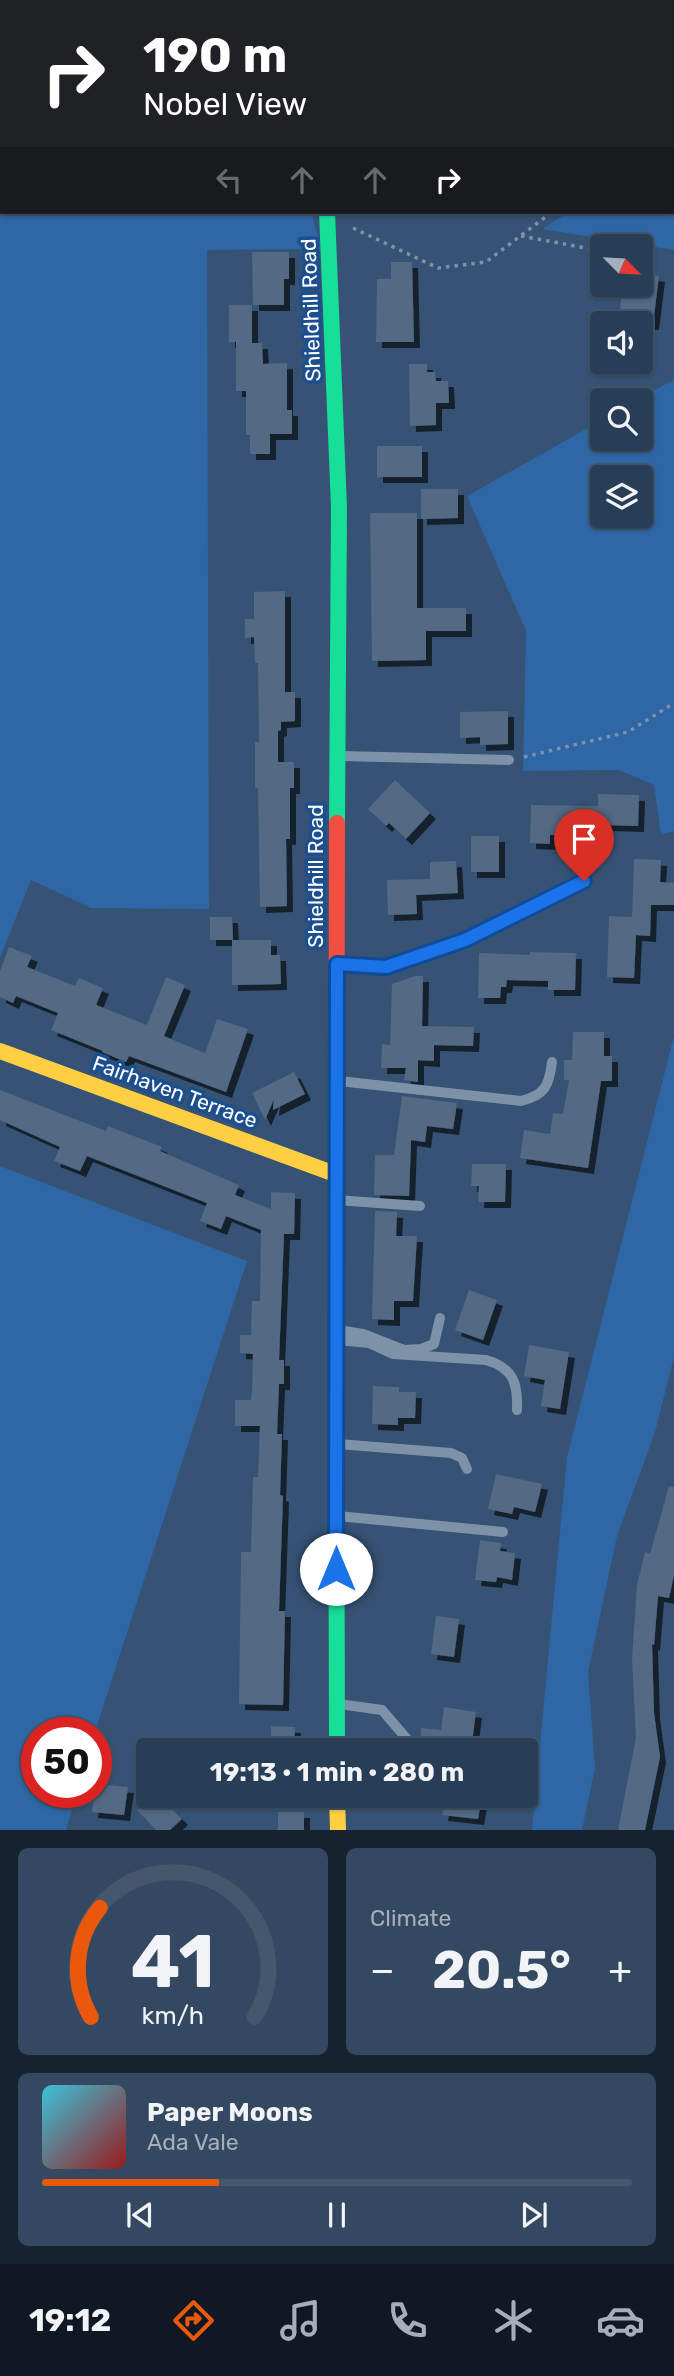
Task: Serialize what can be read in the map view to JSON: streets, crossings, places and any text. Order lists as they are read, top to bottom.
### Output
{
  "streets": {
    "main road": ["Shieldhill Road", "Fairhaven Terrace"]
  },
  "crossings": [
    ["Shieldhill Road", "Fairhaven Terrace"]
  ],
  "north": "bottom right",
  "page": {
    "turn": ["190 m", "Nobel View"],
    "limit": "50",
    "trip": "19:13 · 1 min · 280 m",
    "tile": "Climate",
    "heat": ["−", "20.5°", "+"],
    "song": ["Paper Moons", "Ada Vale"],
    "tabs": "19:12",
    "gauge": ["41", "km/h"]
  }
}
